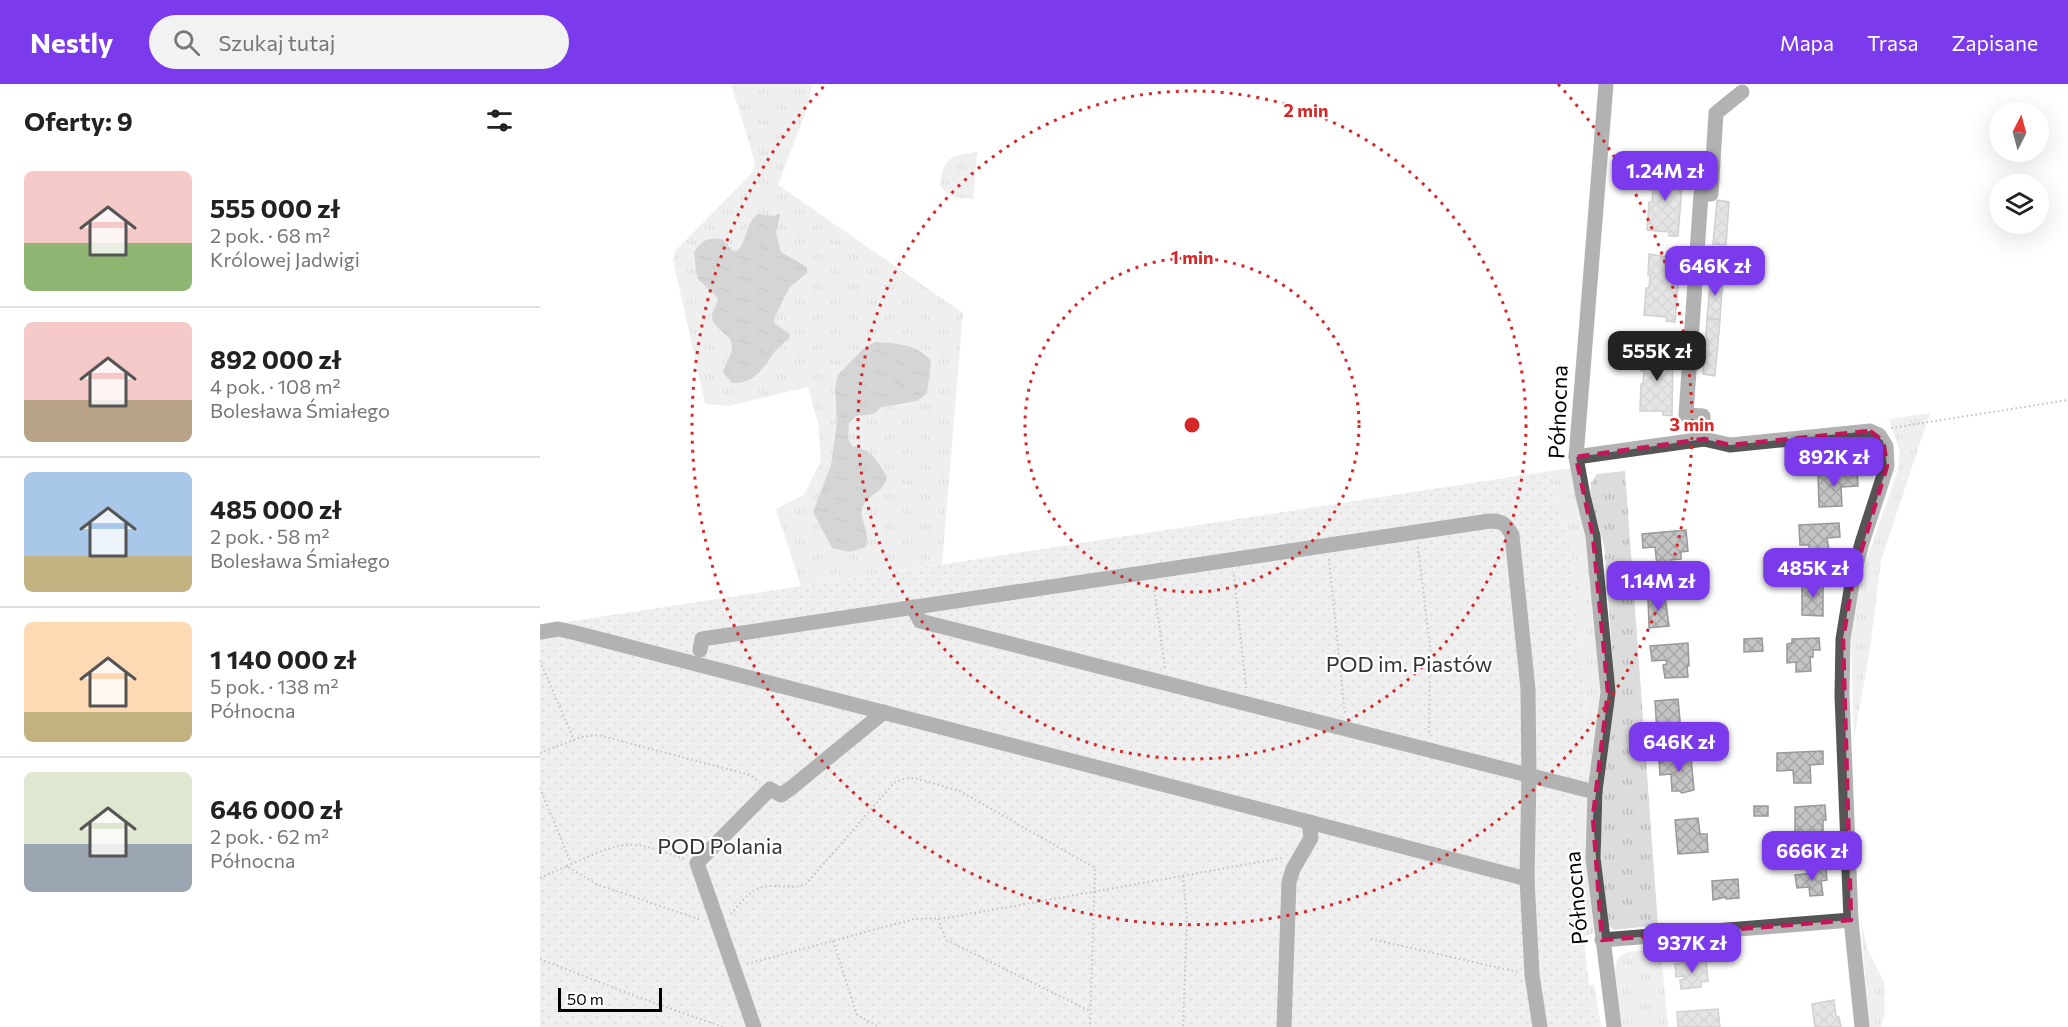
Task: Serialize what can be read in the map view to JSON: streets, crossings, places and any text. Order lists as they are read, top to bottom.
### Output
{
  "streets": {
    "street": ["Północna"]
  },
  "parks": ["POD im. Piastów", "POD Polania"],
  "scale_bar": "50 m",
  "north": "top",
  "page": {
    "header": "Nestly",
    "search": "Szukaj tutaj",
    "nav": ["Mapa", "Trasa", "Zapisane"],
    "heading": "Oferty: 9",
    "price": [
      "1.24M zł",
      "646K zł",
      "555K zł",
      "892K zł",
      "485K zł",
      "1.14M zł",
      "646K zł",
      "666K zł",
      "937K zł"
    ],
    "list": [
      {
        "name": "555 000 zł",
        "note": "2 pok. · 68 m² · Królowej Jadwigi"
      },
      {
        "name": "892 000 zł",
        "note": "4 pok. · 108 m² · Bolesława Śmiałego"
      },
      {
        "name": "485 000 zł",
        "note": "2 pok. · 58 m² · Bolesława Śmiałego"
      },
      {
        "name": "1 140 000 zł",
        "note": "5 pok. · 138 m² · Północna"
      },
      {
        "name": "646 000 zł",
        "note": "2 pok. · 62 m² · Północna"
      }
    ],
    "scale": "50 m"
  },
  "rings": ["2 min", "1 min", "3 min"]
}
